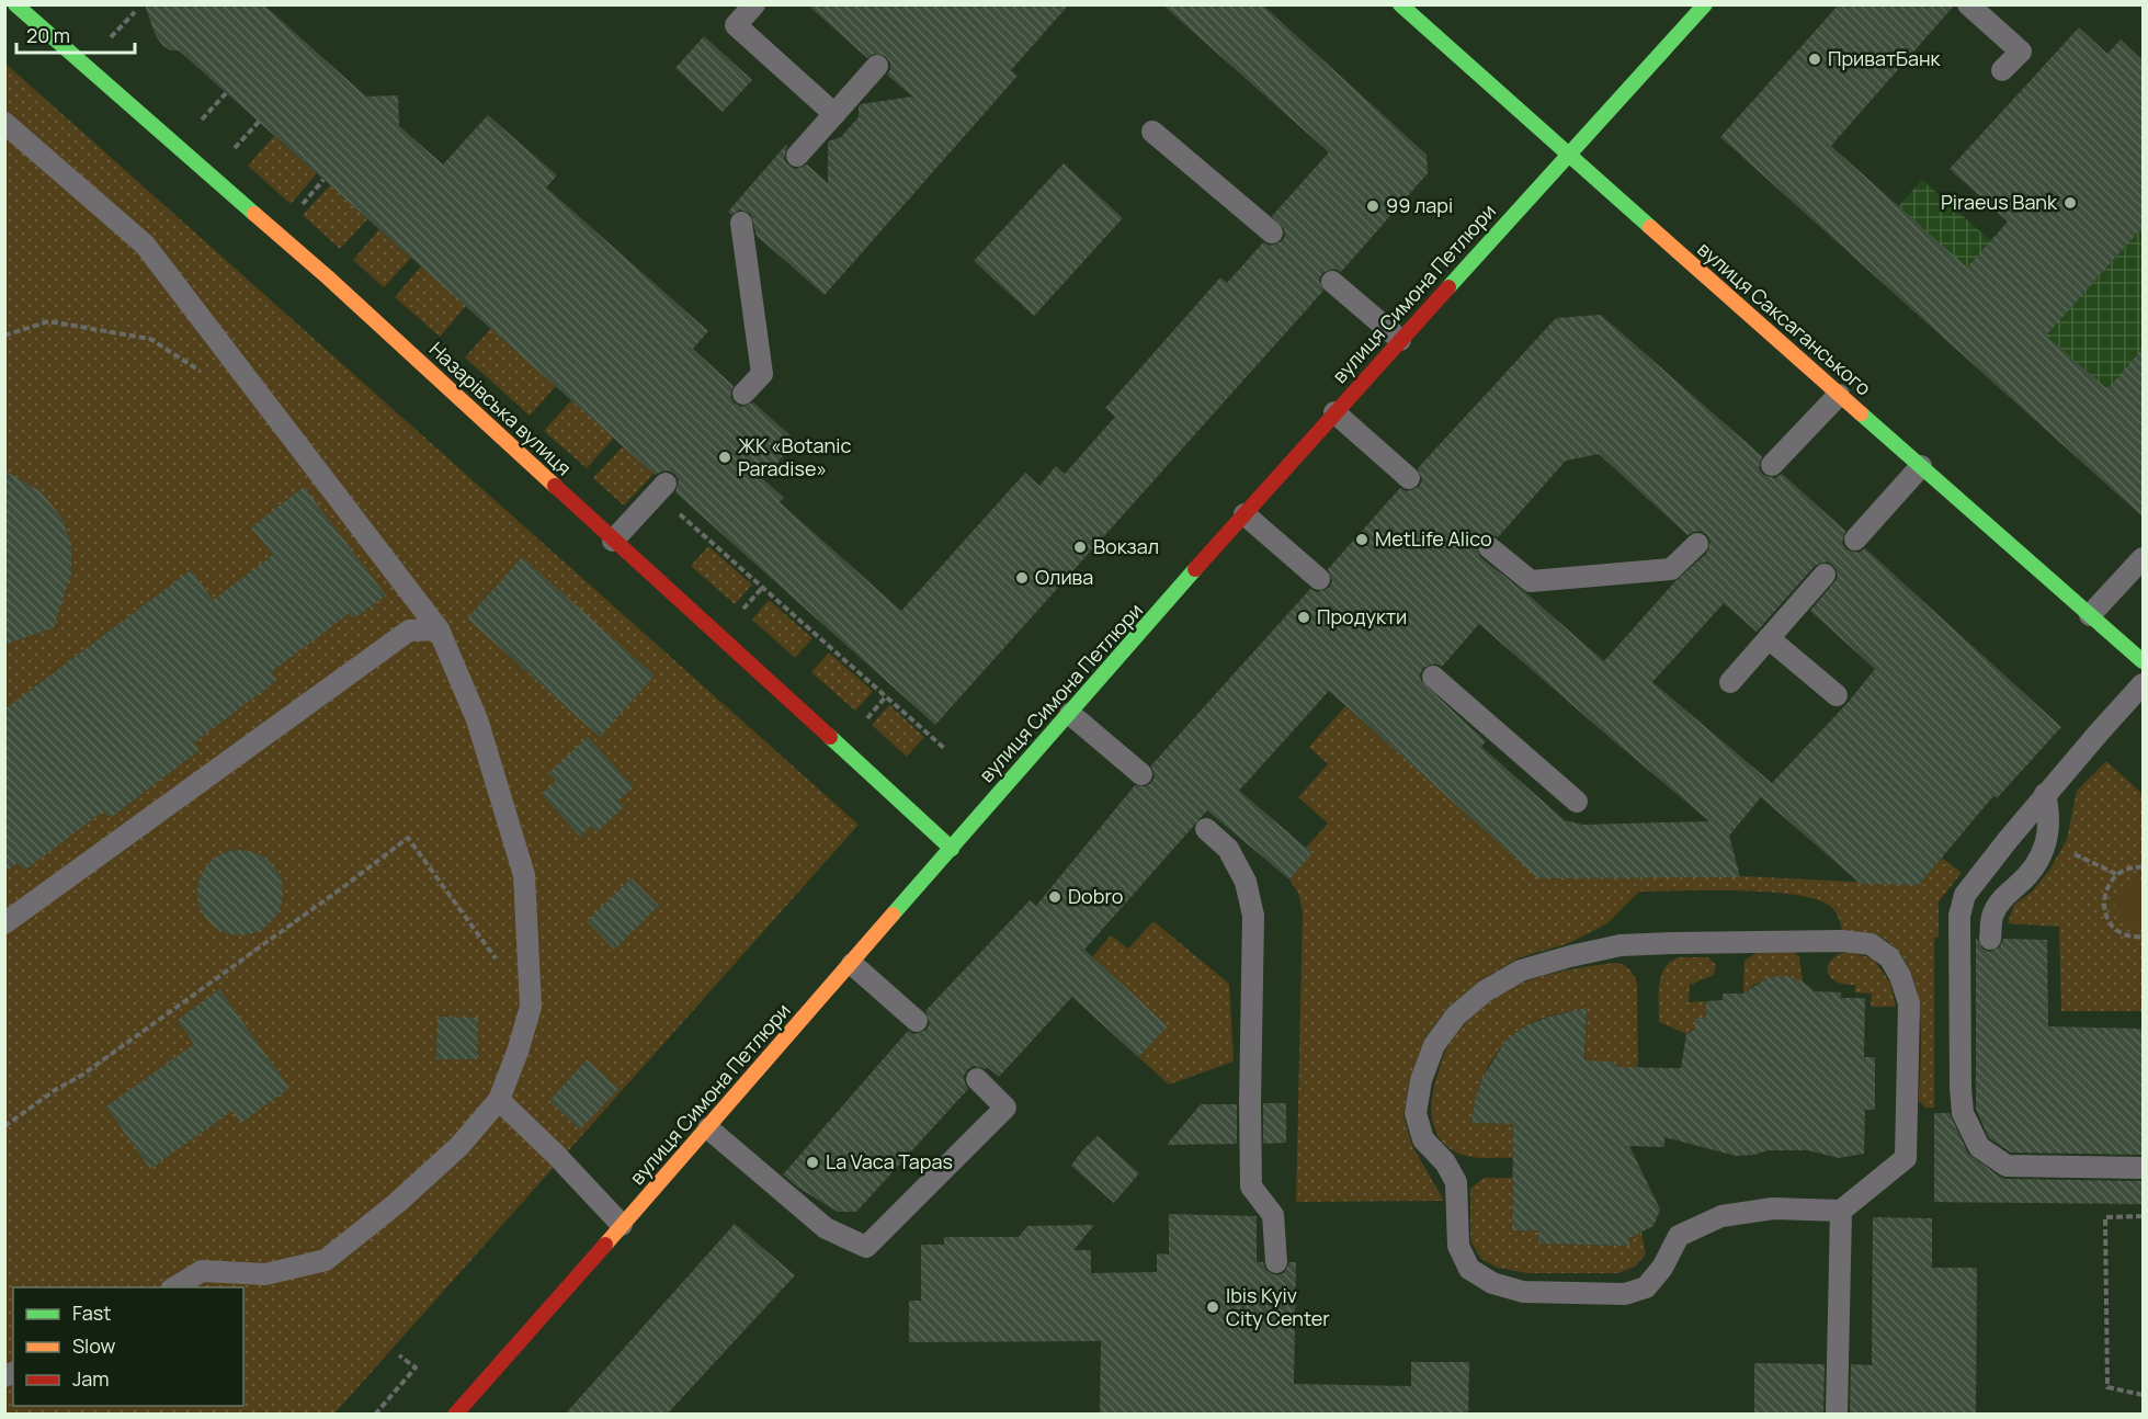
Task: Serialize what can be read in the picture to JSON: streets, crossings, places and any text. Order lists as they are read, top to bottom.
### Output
{
  "streets": {
    "main road": ["вулиця Симона Петлюри", "вулиця Саксаганського", "Назарівська вулиця"]
  },
  "crossings": [
    ["вулиця Симона Петлюри", "вулиця Саксаганського"],
    ["вулиця Симона Петлюри", "Назарівська вулиця"]
  ],
  "places": [
    "ПриватБанк",
    "Piraeus Bank",
    "99 ларі",
    "ЖК «Botanic Paradise»",
    "MetLife Alico",
    "Вокзал",
    "Олива",
    "Продукти",
    "Dobro",
    "La Vaca Tapas",
    "Ibis Kyiv City Center"
  ],
  "legend": ["Fast", "Slow", "Jam"],
  "scale_bar": "20 m"
}
